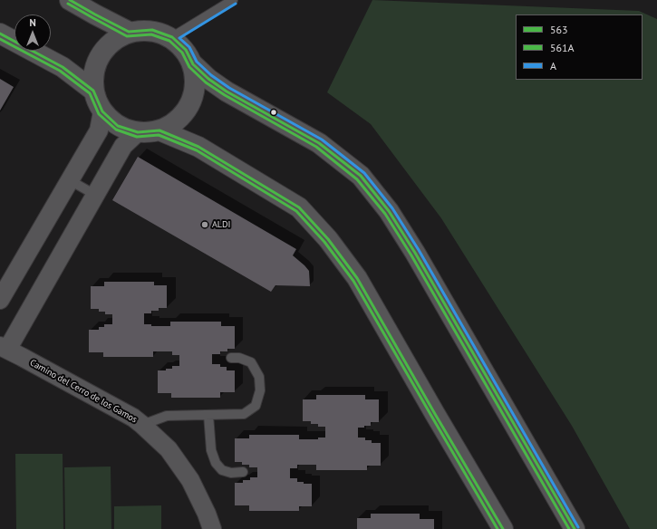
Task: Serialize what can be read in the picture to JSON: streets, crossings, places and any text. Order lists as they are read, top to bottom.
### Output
{
  "streets": {
    "street": ["Camino del Cerro de los Gamos"]
  },
  "places": ["ALDI"],
  "lines": ["transit line 563", "transit line 561A", "transit line A"],
  "legend": ["563", "561A", "A"],
  "north": "top"
}
